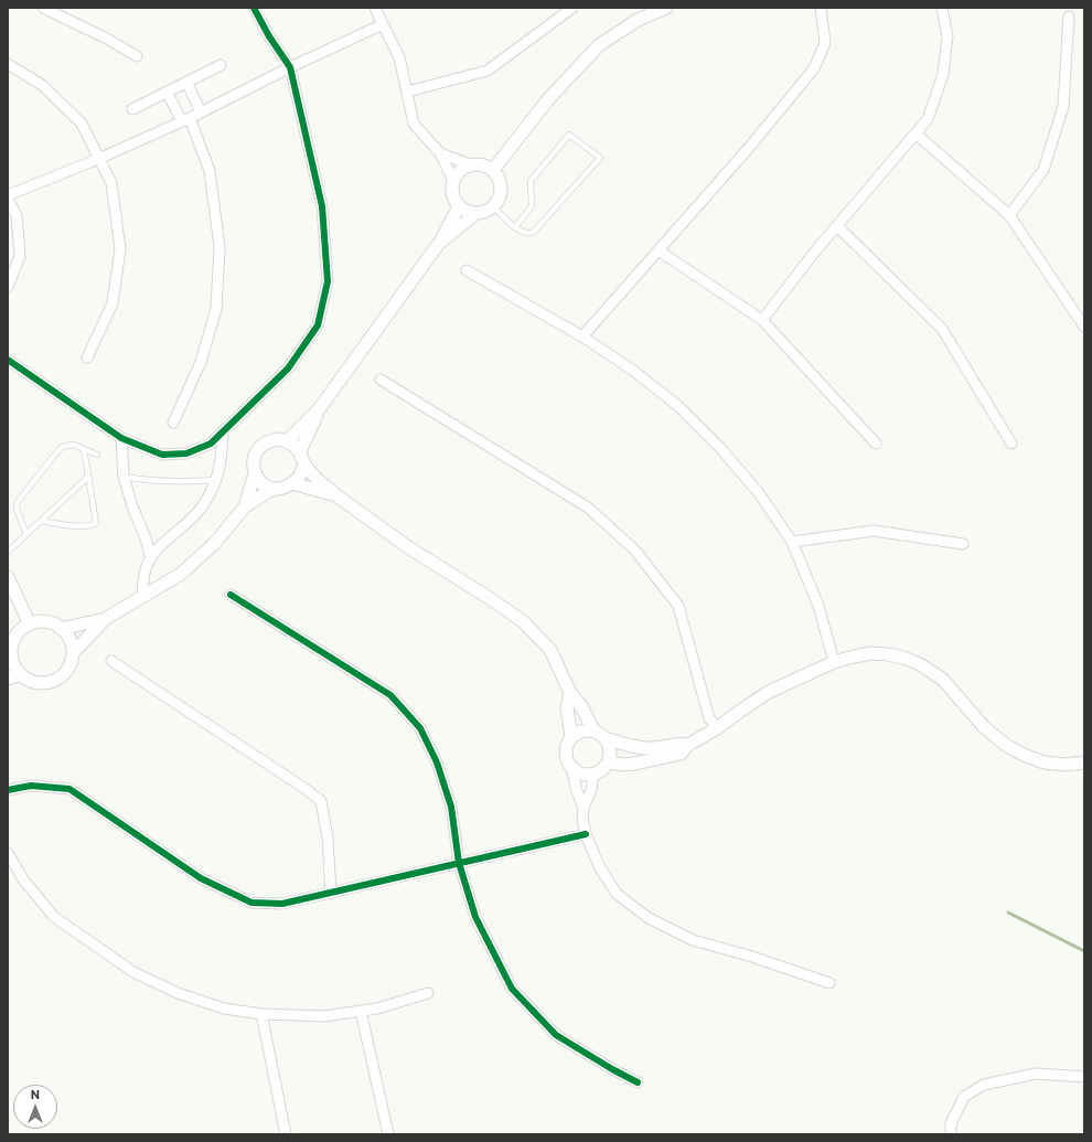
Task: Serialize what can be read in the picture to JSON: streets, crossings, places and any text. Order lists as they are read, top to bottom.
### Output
{
  "north": "top"
}
